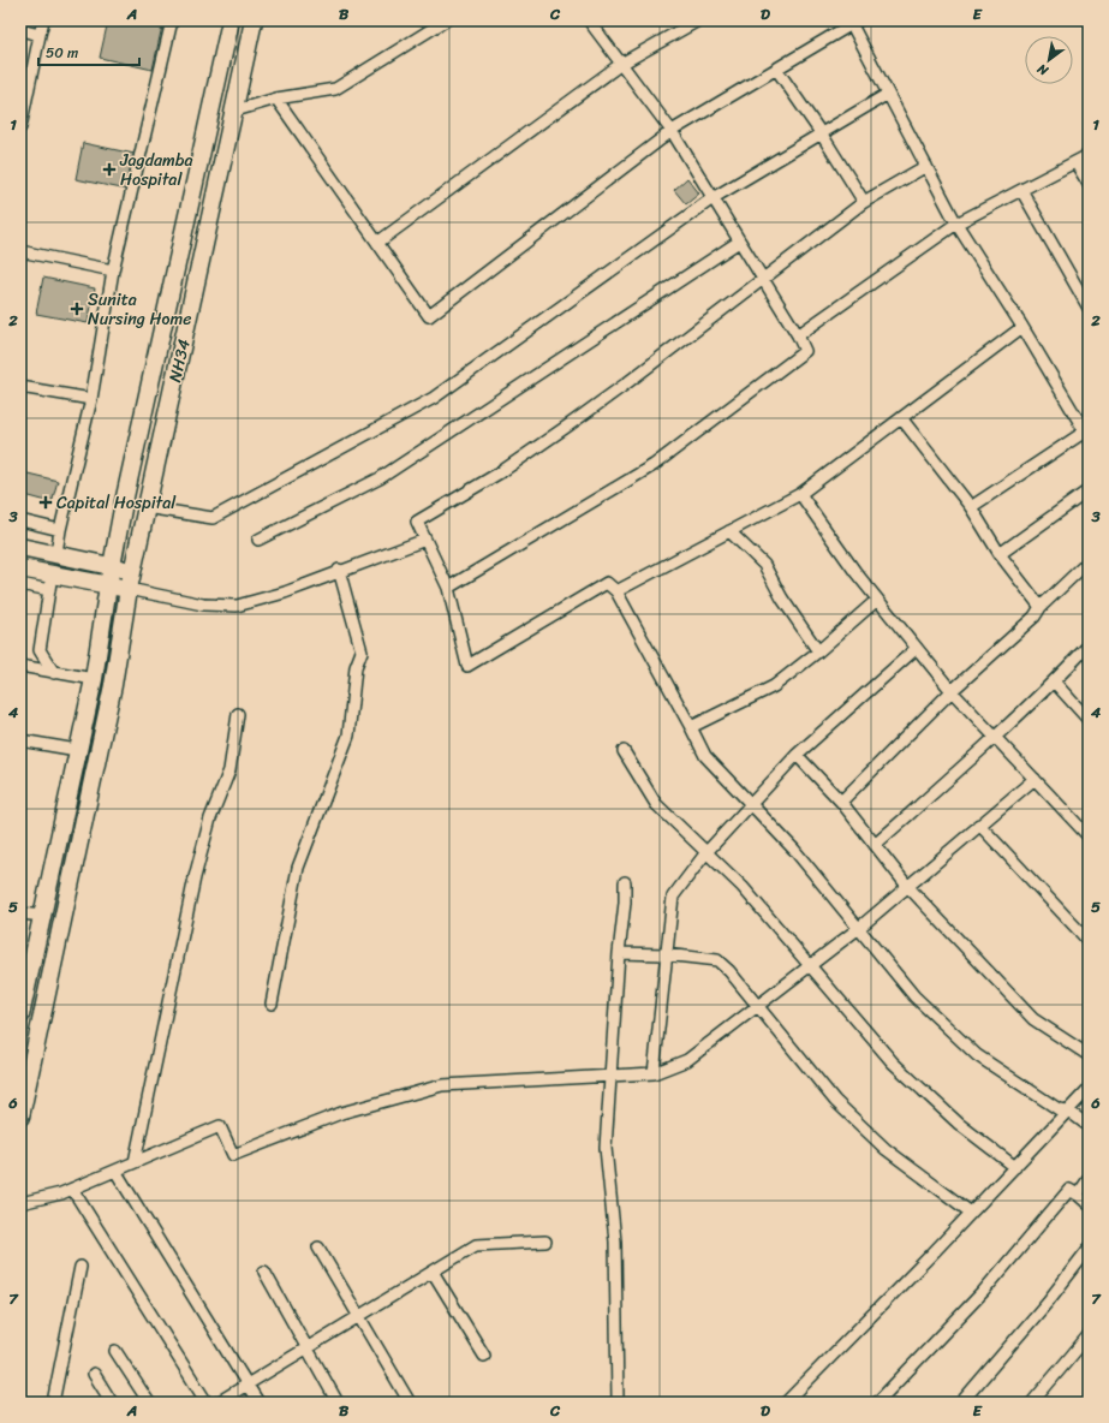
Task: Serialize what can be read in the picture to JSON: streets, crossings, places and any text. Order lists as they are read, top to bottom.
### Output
{
  "streets": {
    "main road": ["NH34"]
  },
  "places": {
    "health": ["Jagdamba Hospital", "Sunita Nursing Home", "Capital Hospital"]
  },
  "scale_bar": "50 m",
  "north": "bottom left",
  "grid": {
    "columns": [
      "A",
      "B",
      "C",
      "D",
      "E"
    ],
    "rows": [
      "1",
      "2",
      "3",
      "4",
      "5",
      "6",
      "7"
    ]
  }
}
